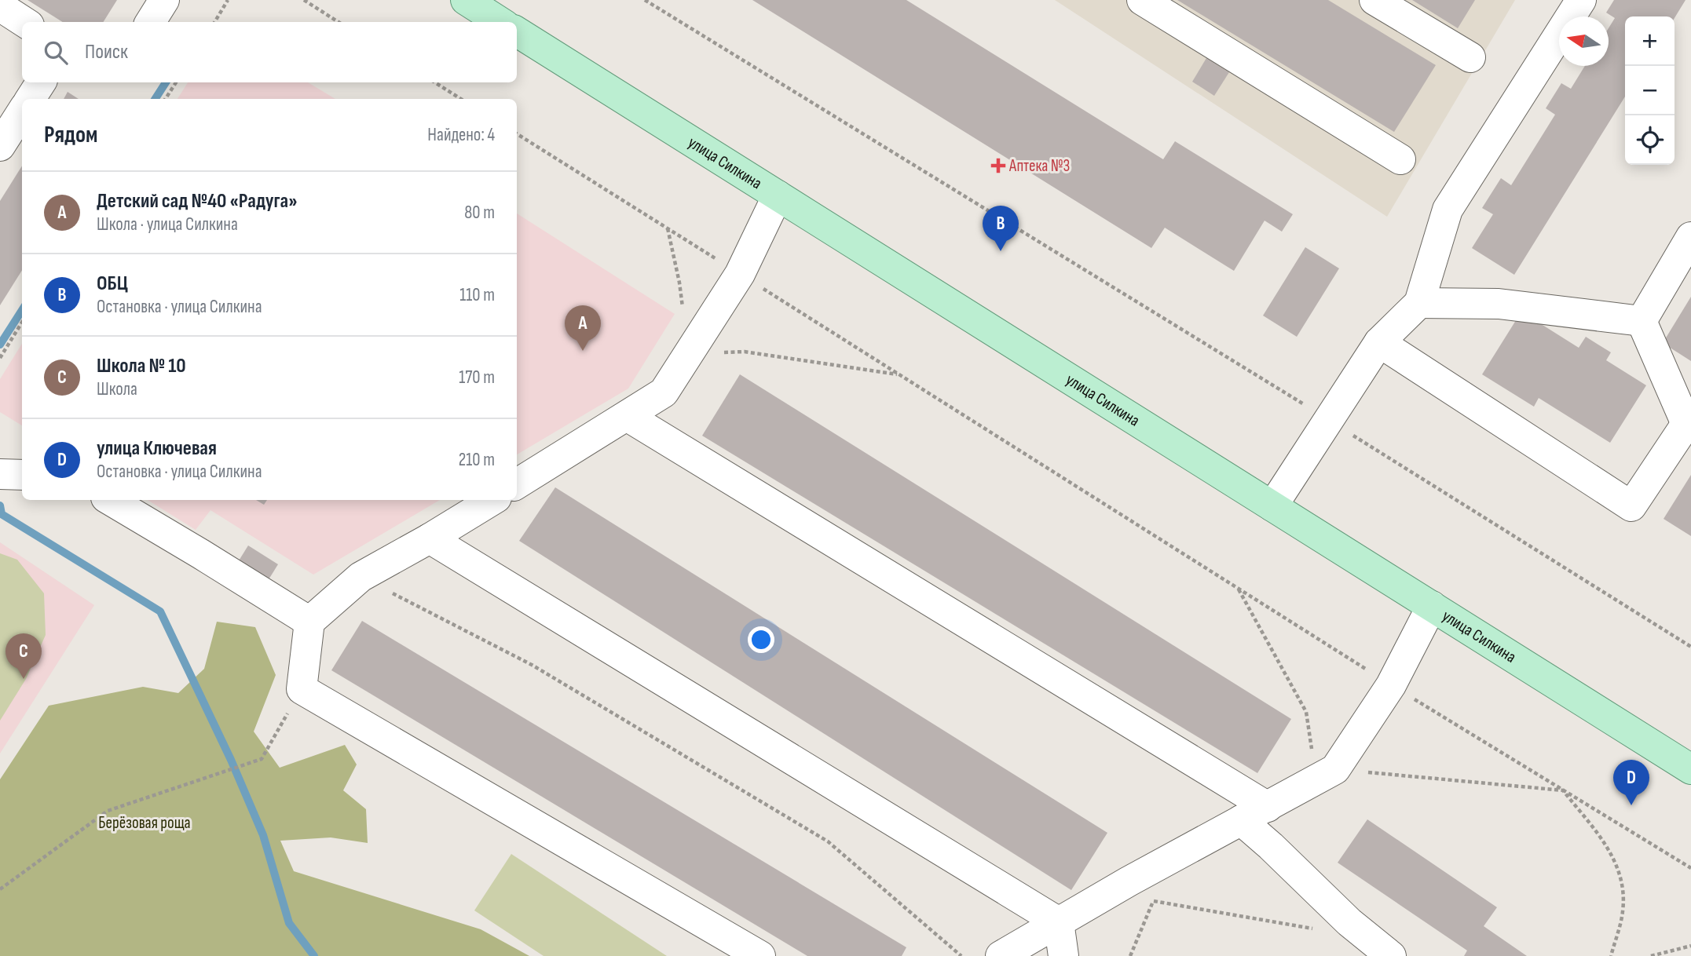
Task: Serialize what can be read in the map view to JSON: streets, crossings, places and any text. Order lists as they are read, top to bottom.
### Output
{
  "streets": {
    "main road": ["улица Силкина"]
  },
  "parks": ["Берёзовая роща"],
  "places": {
    "health": ["Аптека №3"]
  },
  "north": "left",
  "page": {
    "map_buttons": ["+", "−"],
    "search": "Поиск",
    "heading": ["Рядом", "Найдено: 4"],
    "list": [
      {
        "mark": "A",
        "name": "Детский сад №40 «Радуга»",
        "note": "Школа · улица Силкина",
        "value": "80 m"
      },
      {
        "mark": "B",
        "name": "ОБЦ",
        "note": "Остановка · улица Силкина",
        "value": "110 m"
      },
      {
        "mark": "C",
        "name": "Школа № 10",
        "note": "Школа",
        "value": "170 m"
      },
      {
        "mark": "D",
        "name": "улица Ключевая",
        "note": "Остановка · улица Силкина",
        "value": "210 m"
      }
    ],
    "pins": [
      "B",
      "A",
      "C",
      "D"
    ]
  }
}
